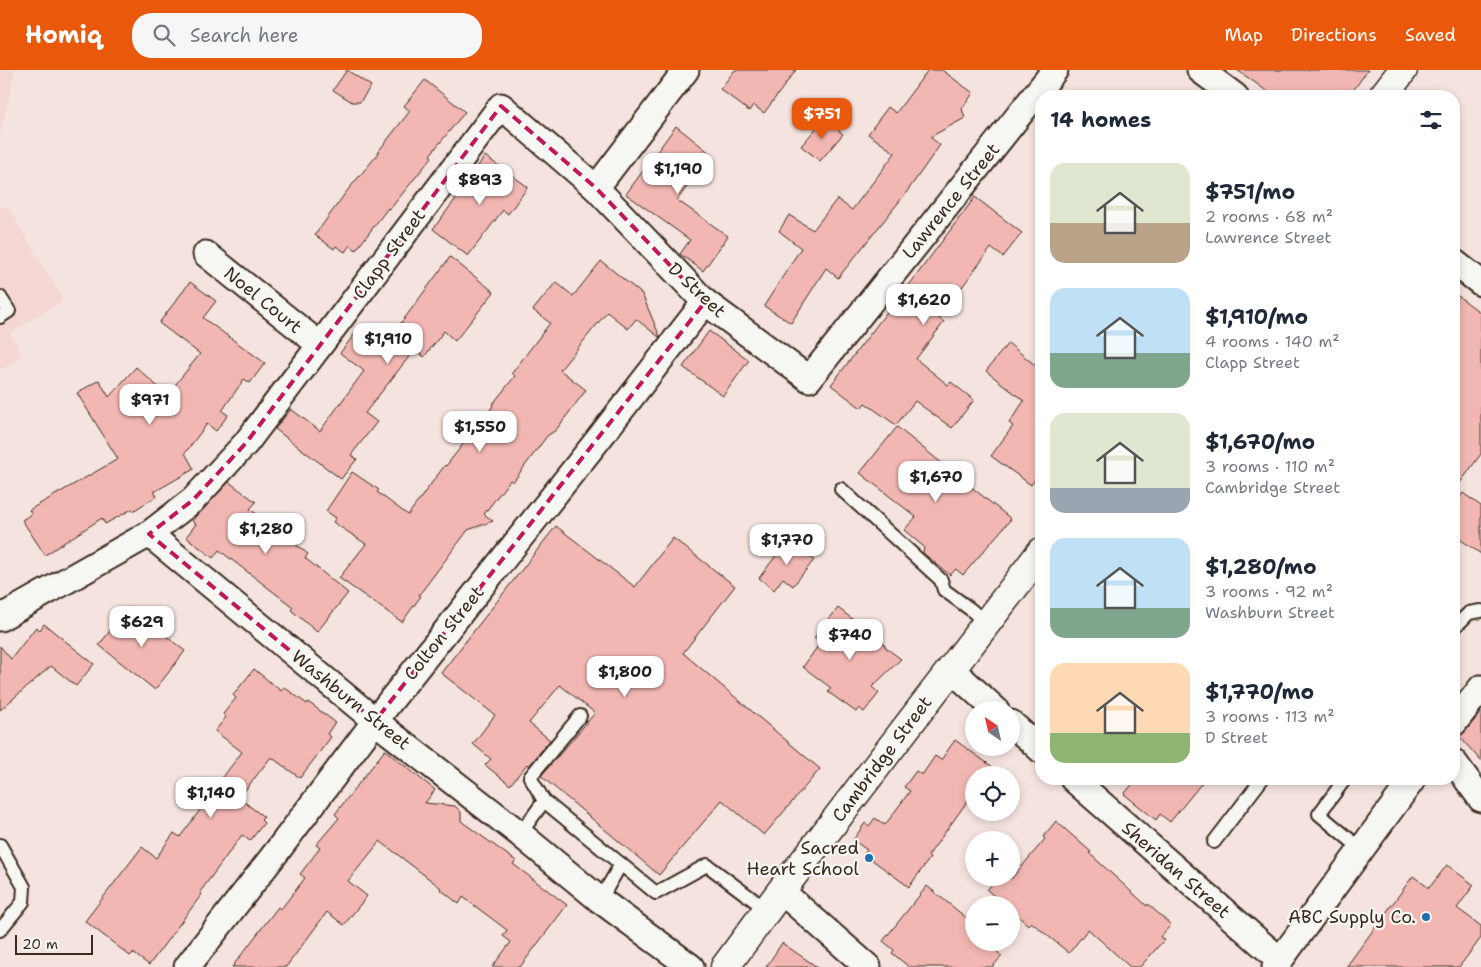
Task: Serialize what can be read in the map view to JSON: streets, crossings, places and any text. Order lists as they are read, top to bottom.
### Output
{
  "streets": {
    "main road": ["Cambridge Street"],
    "street": [
      "Lawrence Street",
      "Clapp Street",
      "D Street",
      "Noel Court",
      "Colton Street",
      "Washburn Street",
      "Sheridan Street"
    ]
  },
  "crossings": [
    ["Lawrence Street", "D Street"],
    ["Clapp Street", "D Street"],
    ["Clapp Street", "Noel Court"],
    ["Clapp Street", "Washburn Street"],
    ["D Street", "Colton Street"],
    ["Colton Street", "Washburn Street"]
  ],
  "places": ["Sacred Heart School", "ABC Supply Co."],
  "scale_bar": "20 m",
  "north": "top left",
  "page": {
    "header": "Homiq",
    "search": "Search here",
    "nav": ["Map", "Directions", "Saved"],
    "heading": "14 homes",
    "price": [
      "$751",
      "$1,190",
      "$893",
      "$1,620",
      "$1,910",
      "$971",
      "$1,550",
      "$1,670",
      "$1,280",
      "$1,770",
      "$629",
      "$740",
      "$1,800",
      "$1,140"
    ],
    "list": [
      {
        "name": "$751/mo",
        "note": "2 rooms · 68 m² · Lawrence Street"
      },
      {
        "name": "$1,910/mo",
        "note": "4 rooms · 140 m² · Clapp Street"
      },
      {
        "name": "$1,670/mo",
        "note": "3 rooms · 110 m² · Cambridge Street"
      },
      {
        "name": "$1,280/mo",
        "note": "3 rooms · 92 m² · Washburn Street"
      },
      {
        "name": "$1,770/mo",
        "note": "3 rooms · 113 m² · D Street"
      }
    ],
    "map_buttons": ["+", "−"],
    "scale": "20 m"
  }
}
